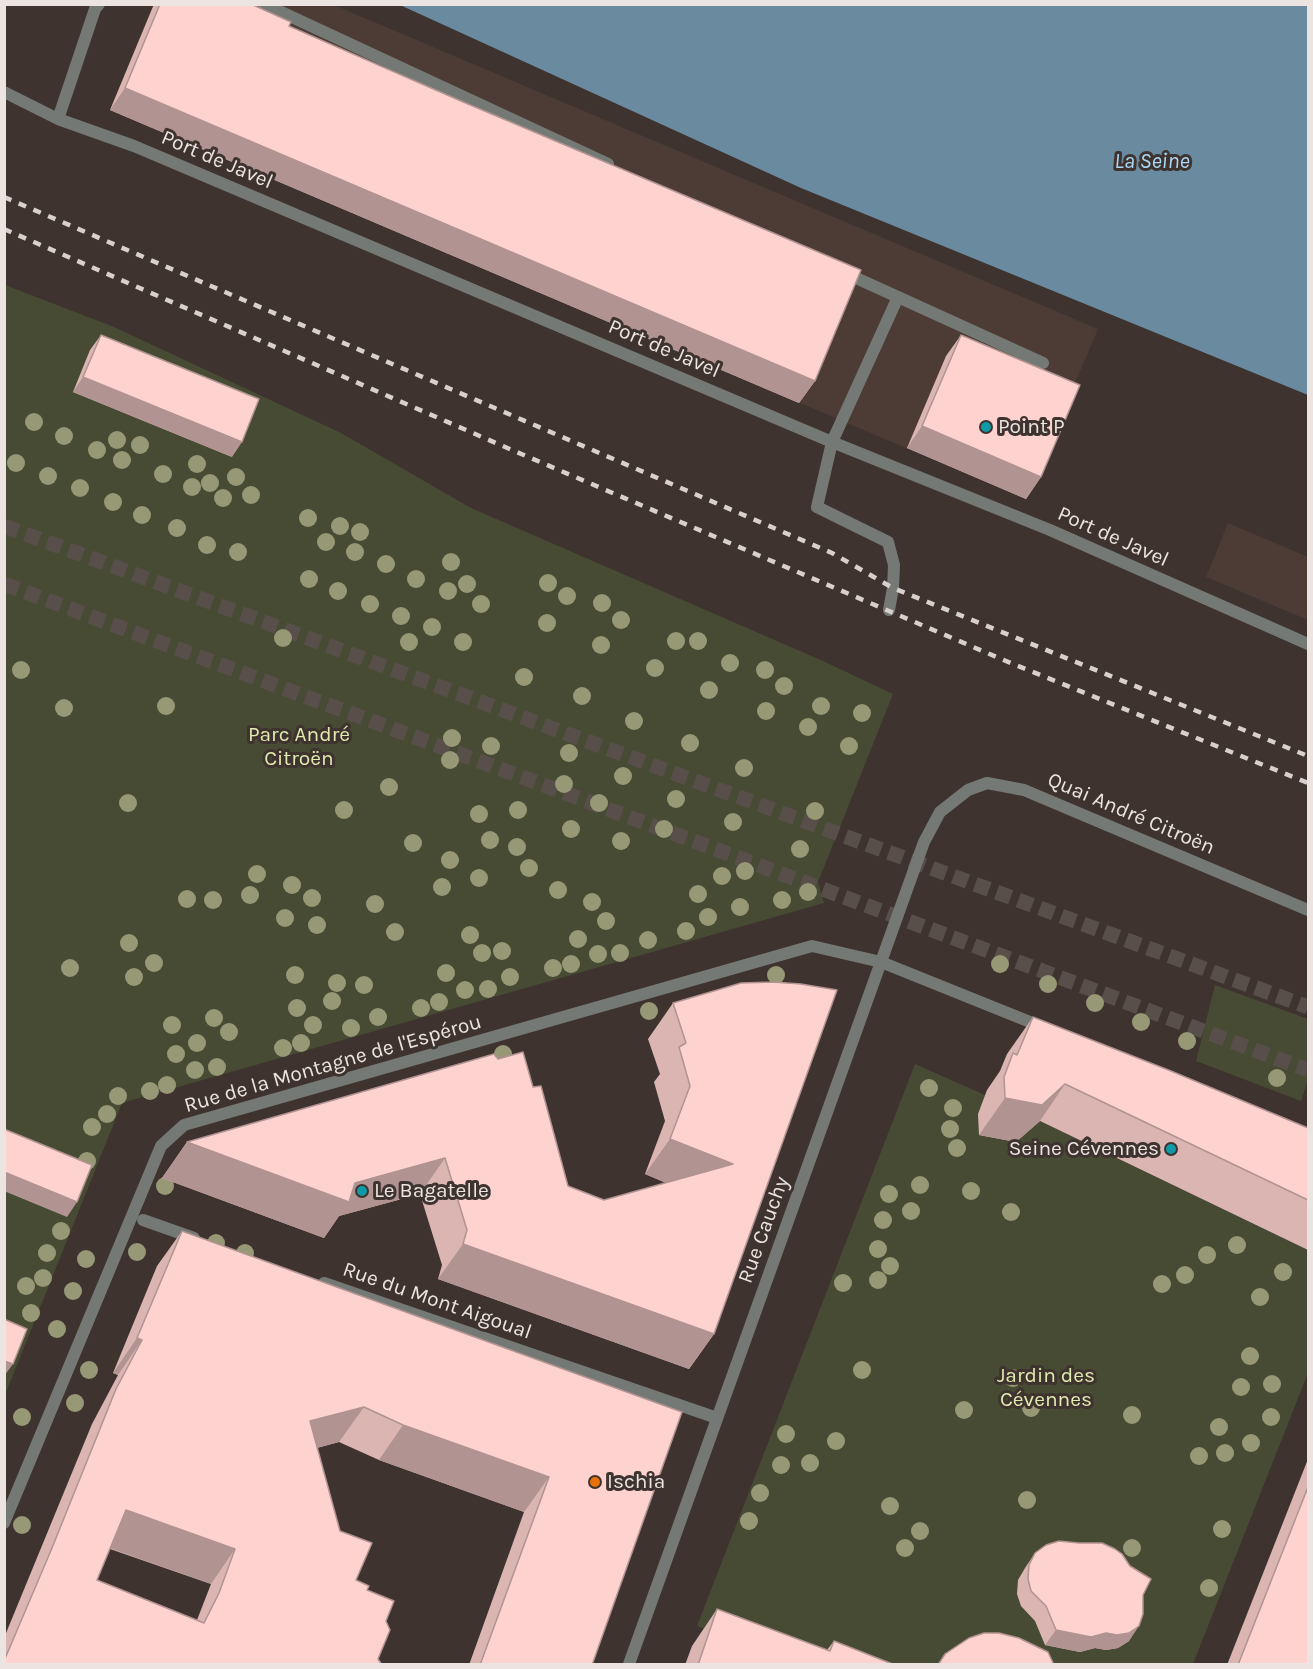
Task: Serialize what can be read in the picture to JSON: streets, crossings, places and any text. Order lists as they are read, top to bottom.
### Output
{
  "streets": {
    "street": [
      "Port de Javel",
      "Quai André Citroën",
      "Rue de la Montagne de l'Espérou",
      "Rue Cauchy",
      "Rue du Mont Aigoual"
    ]
  },
  "crossings": [
    ["Quai André Citroën", "Rue Cauchy"],
    ["Rue de la Montagne de l'Espérou", "Rue Cauchy"],
    ["Rue Cauchy", "Rue du Mont Aigoual"]
  ],
  "water": ["La Seine"],
  "parks": ["Parc André Citroën", "Jardin des Cévennes"],
  "places": [
    "Point P",
    "Seine Cévennes",
    "Le Bagatelle",
    "Ischia"
  ]
}
